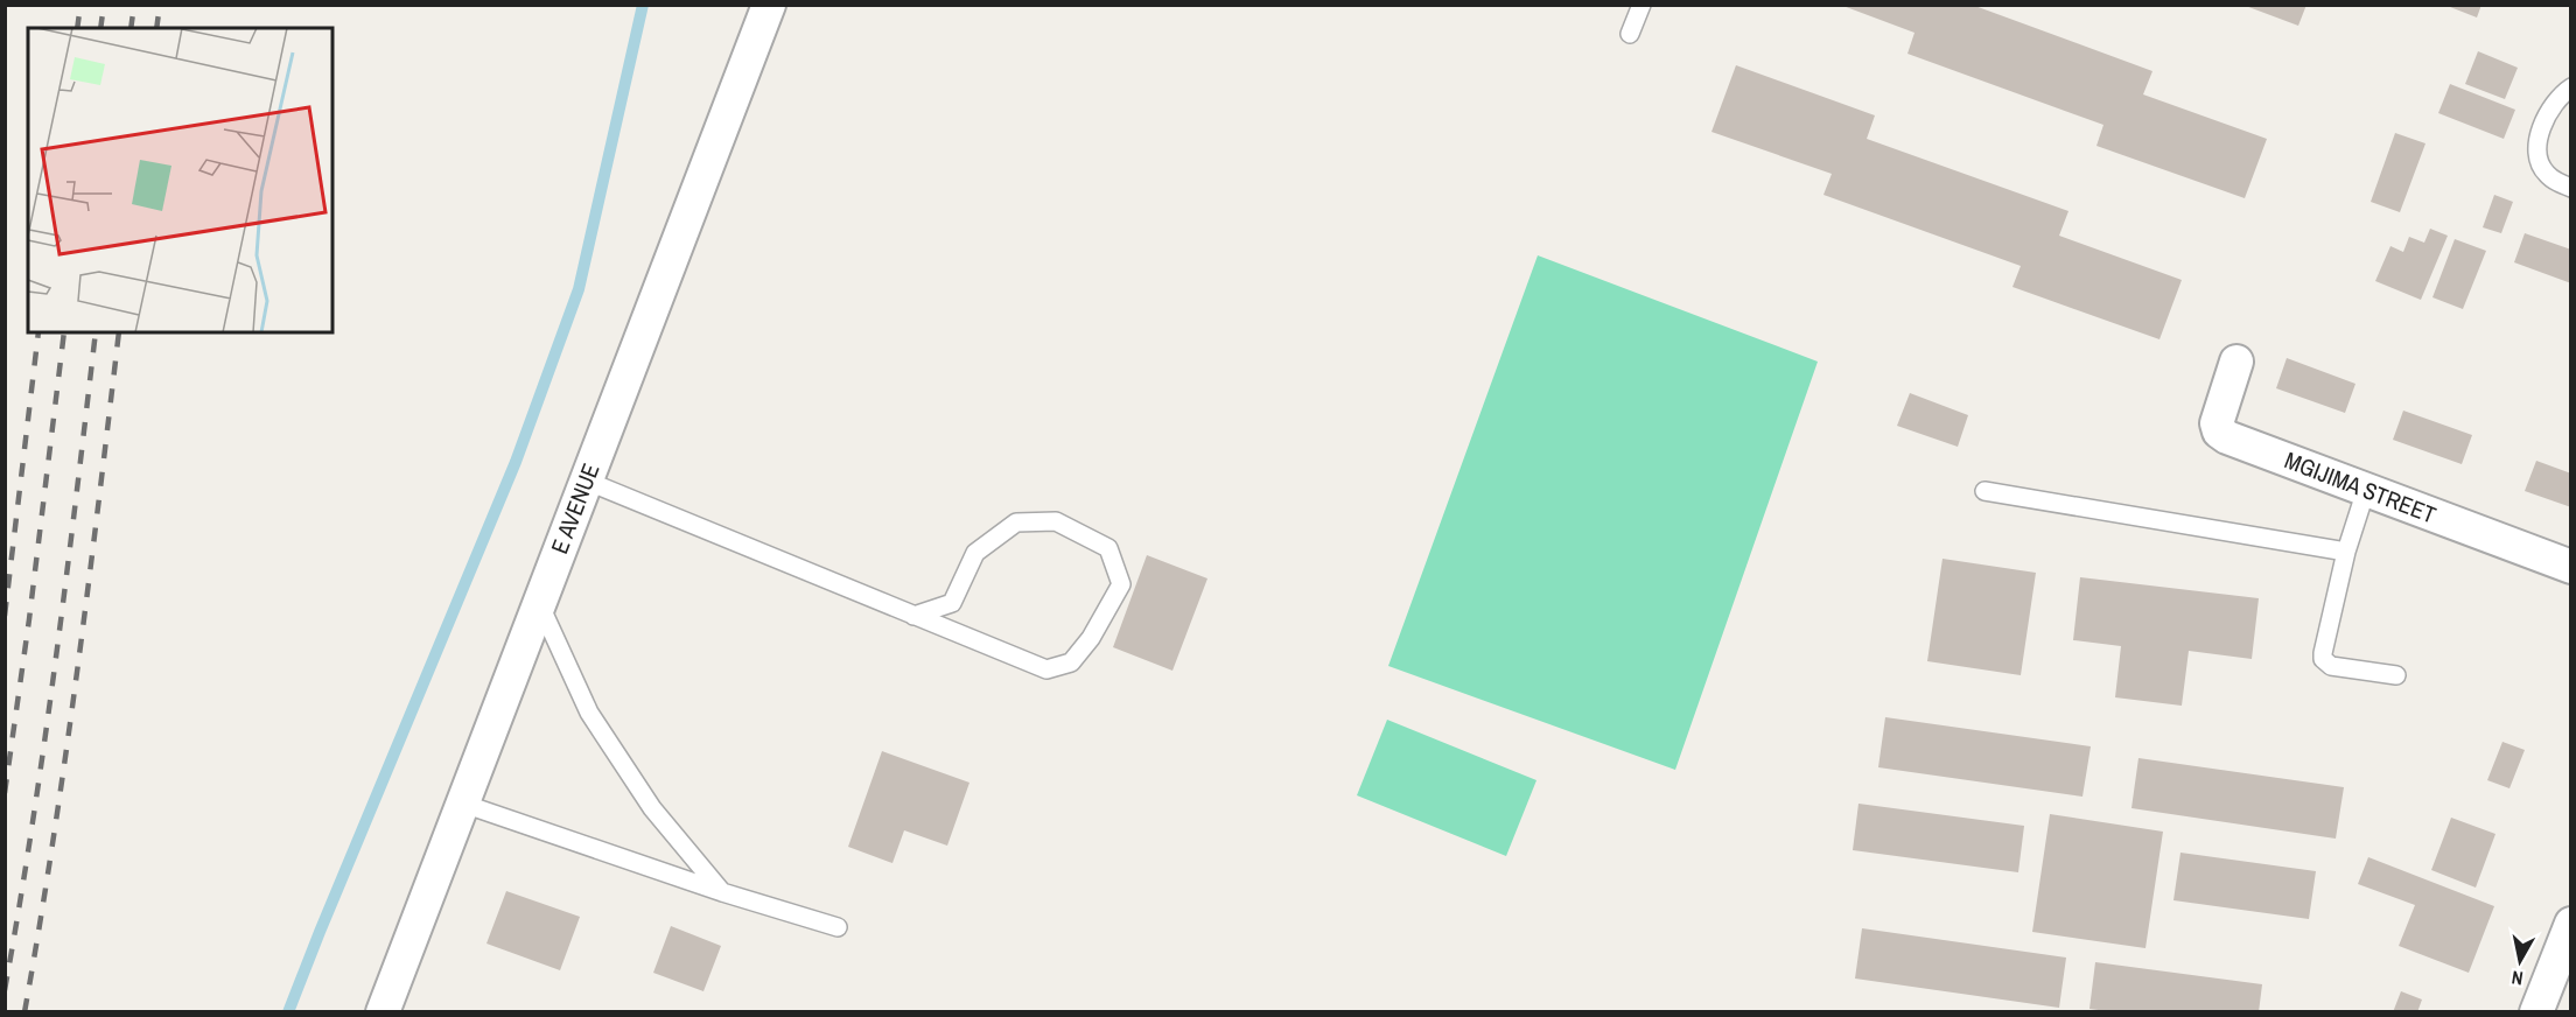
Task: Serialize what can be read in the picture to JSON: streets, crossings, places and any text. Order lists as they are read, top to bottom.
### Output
{
  "streets": {
    "street": ["MGIJIMA STREET", "E AVENUE"]
  },
  "north": "bottom"
}
